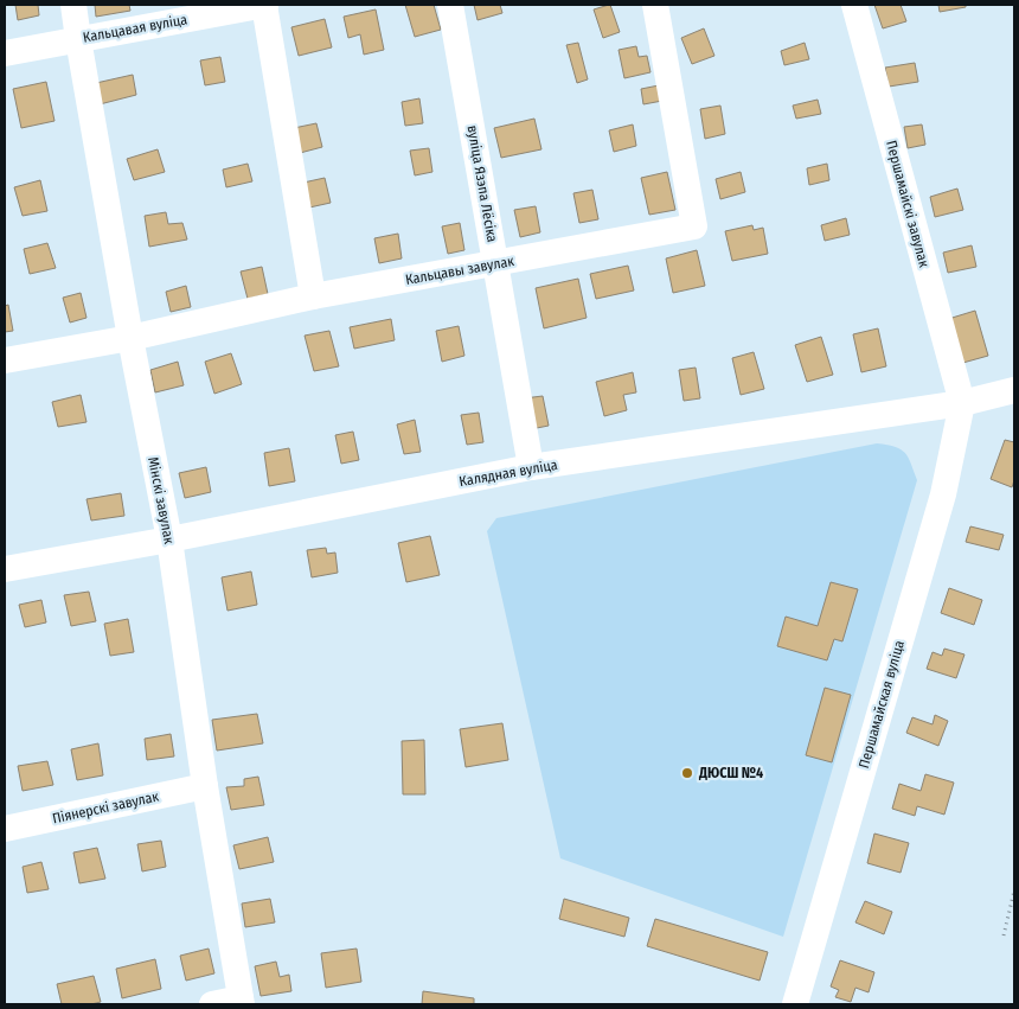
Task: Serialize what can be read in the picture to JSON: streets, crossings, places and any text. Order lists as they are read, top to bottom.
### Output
{
  "streets": {
    "street": [
      "Кальцавая вуліца",
      "вуліца Язэпа Лёсіка",
      "Першамайскі завулак",
      "Кальцавы завулак",
      "Калядная вуліца",
      "Мінскі завулак",
      "Першамайская вуліца",
      "Піянерскі завулак"
    ]
  },
  "crossings": [
    ["Кальцавая вуліца", "Мінскі завулак"],
    ["вуліца Язэпа Лёсіка", "Кальцавы завулак"],
    ["вуліца Язэпа Лёсіка", "Калядная вуліца"],
    ["Першамайскі завулак", "Калядная вуліца"],
    ["Першамайскі завулак", "Першамайская вуліца"],
    ["Кальцавы завулак", "Мінскі завулак"],
    ["Калядная вуліца", "Мінскі завулак"],
    ["Калядная вуліца", "Першамайская вуліца"],
    ["Мінскі завулак", "Піянерскі завулак"]
  ],
  "places": ["ДЮСШ №4"]
}
